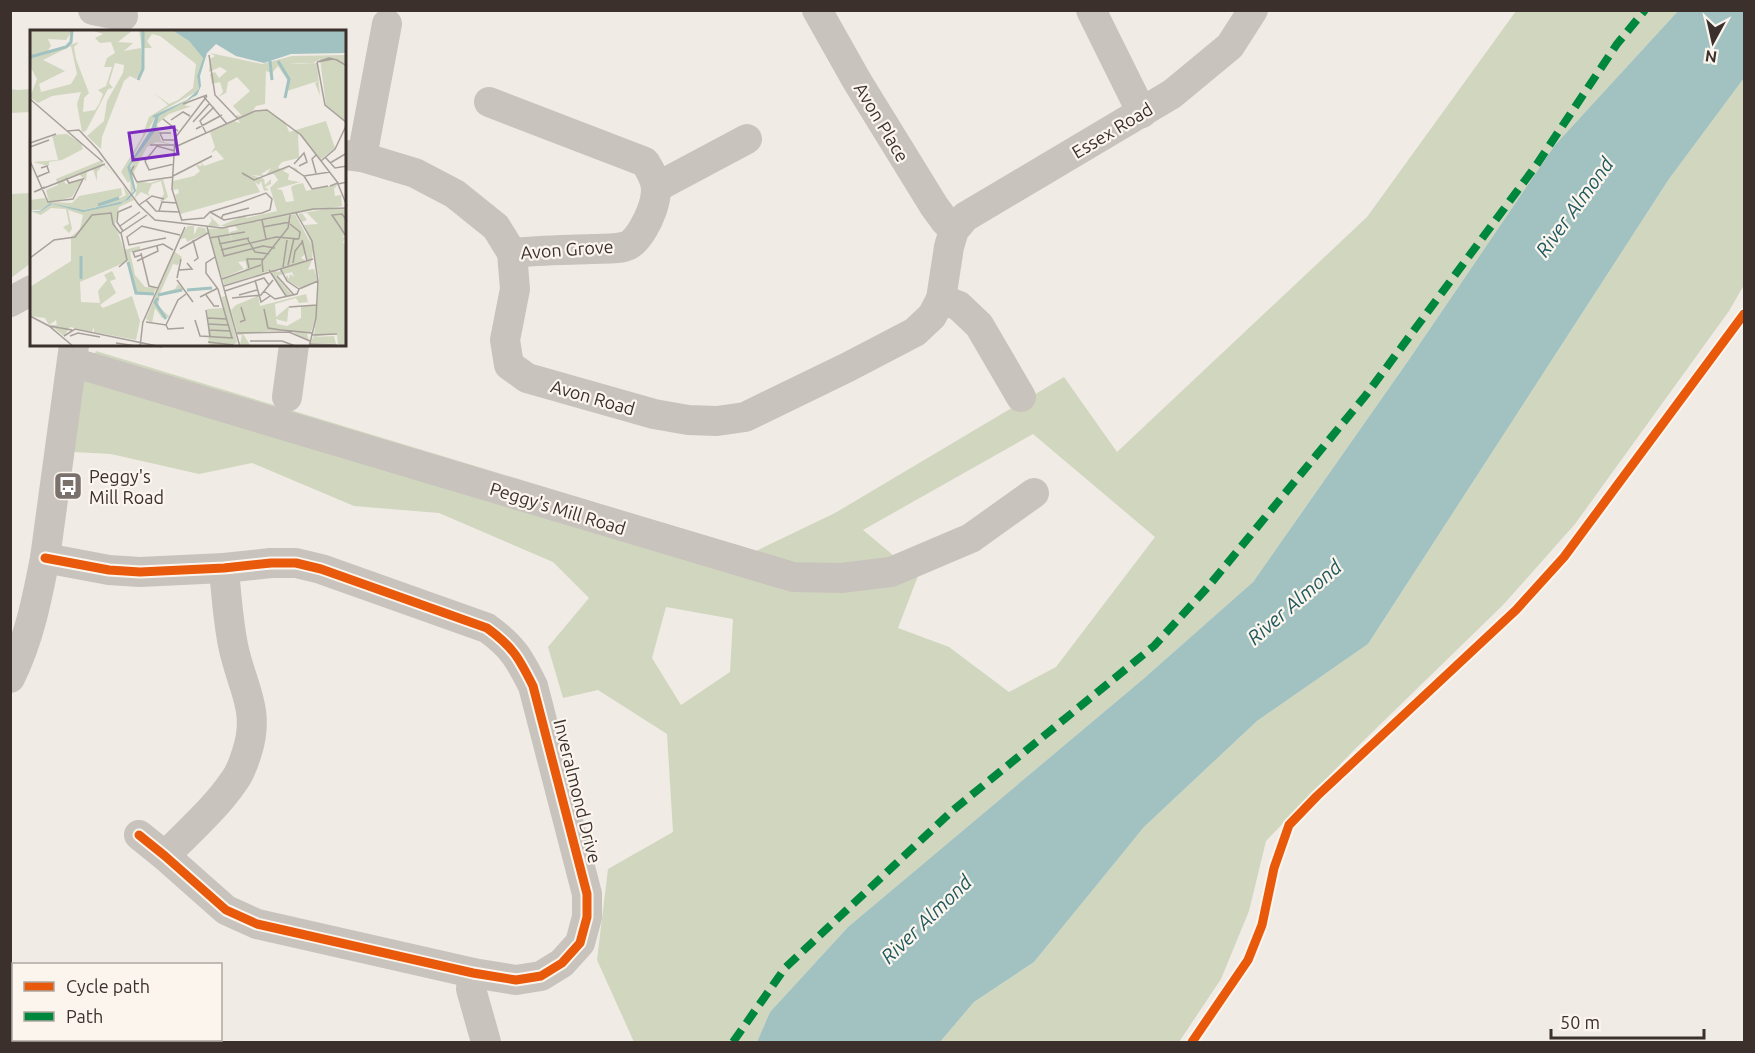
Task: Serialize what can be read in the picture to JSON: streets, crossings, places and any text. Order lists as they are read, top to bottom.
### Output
{
  "streets": {
    "street": [
      "Avon Place",
      "Essex Road",
      "Avon Grove",
      "Avon Road",
      "Peggy's Mill Road",
      "Inveralmond Drive"
    ]
  },
  "crossings": [
    ["Avon Place", "Essex Road"],
    ["Avon Place", "Avon Road"],
    ["Essex Road", "Avon Road"],
    ["Avon Grove", "Avon Road"]
  ],
  "water": ["River Almond"],
  "places": {
    "bus stop": ["Peggy's Mill Road"]
  },
  "legend": ["Cycle path", "Path"],
  "scale_bar": "50 m",
  "north": "bottom"
}
